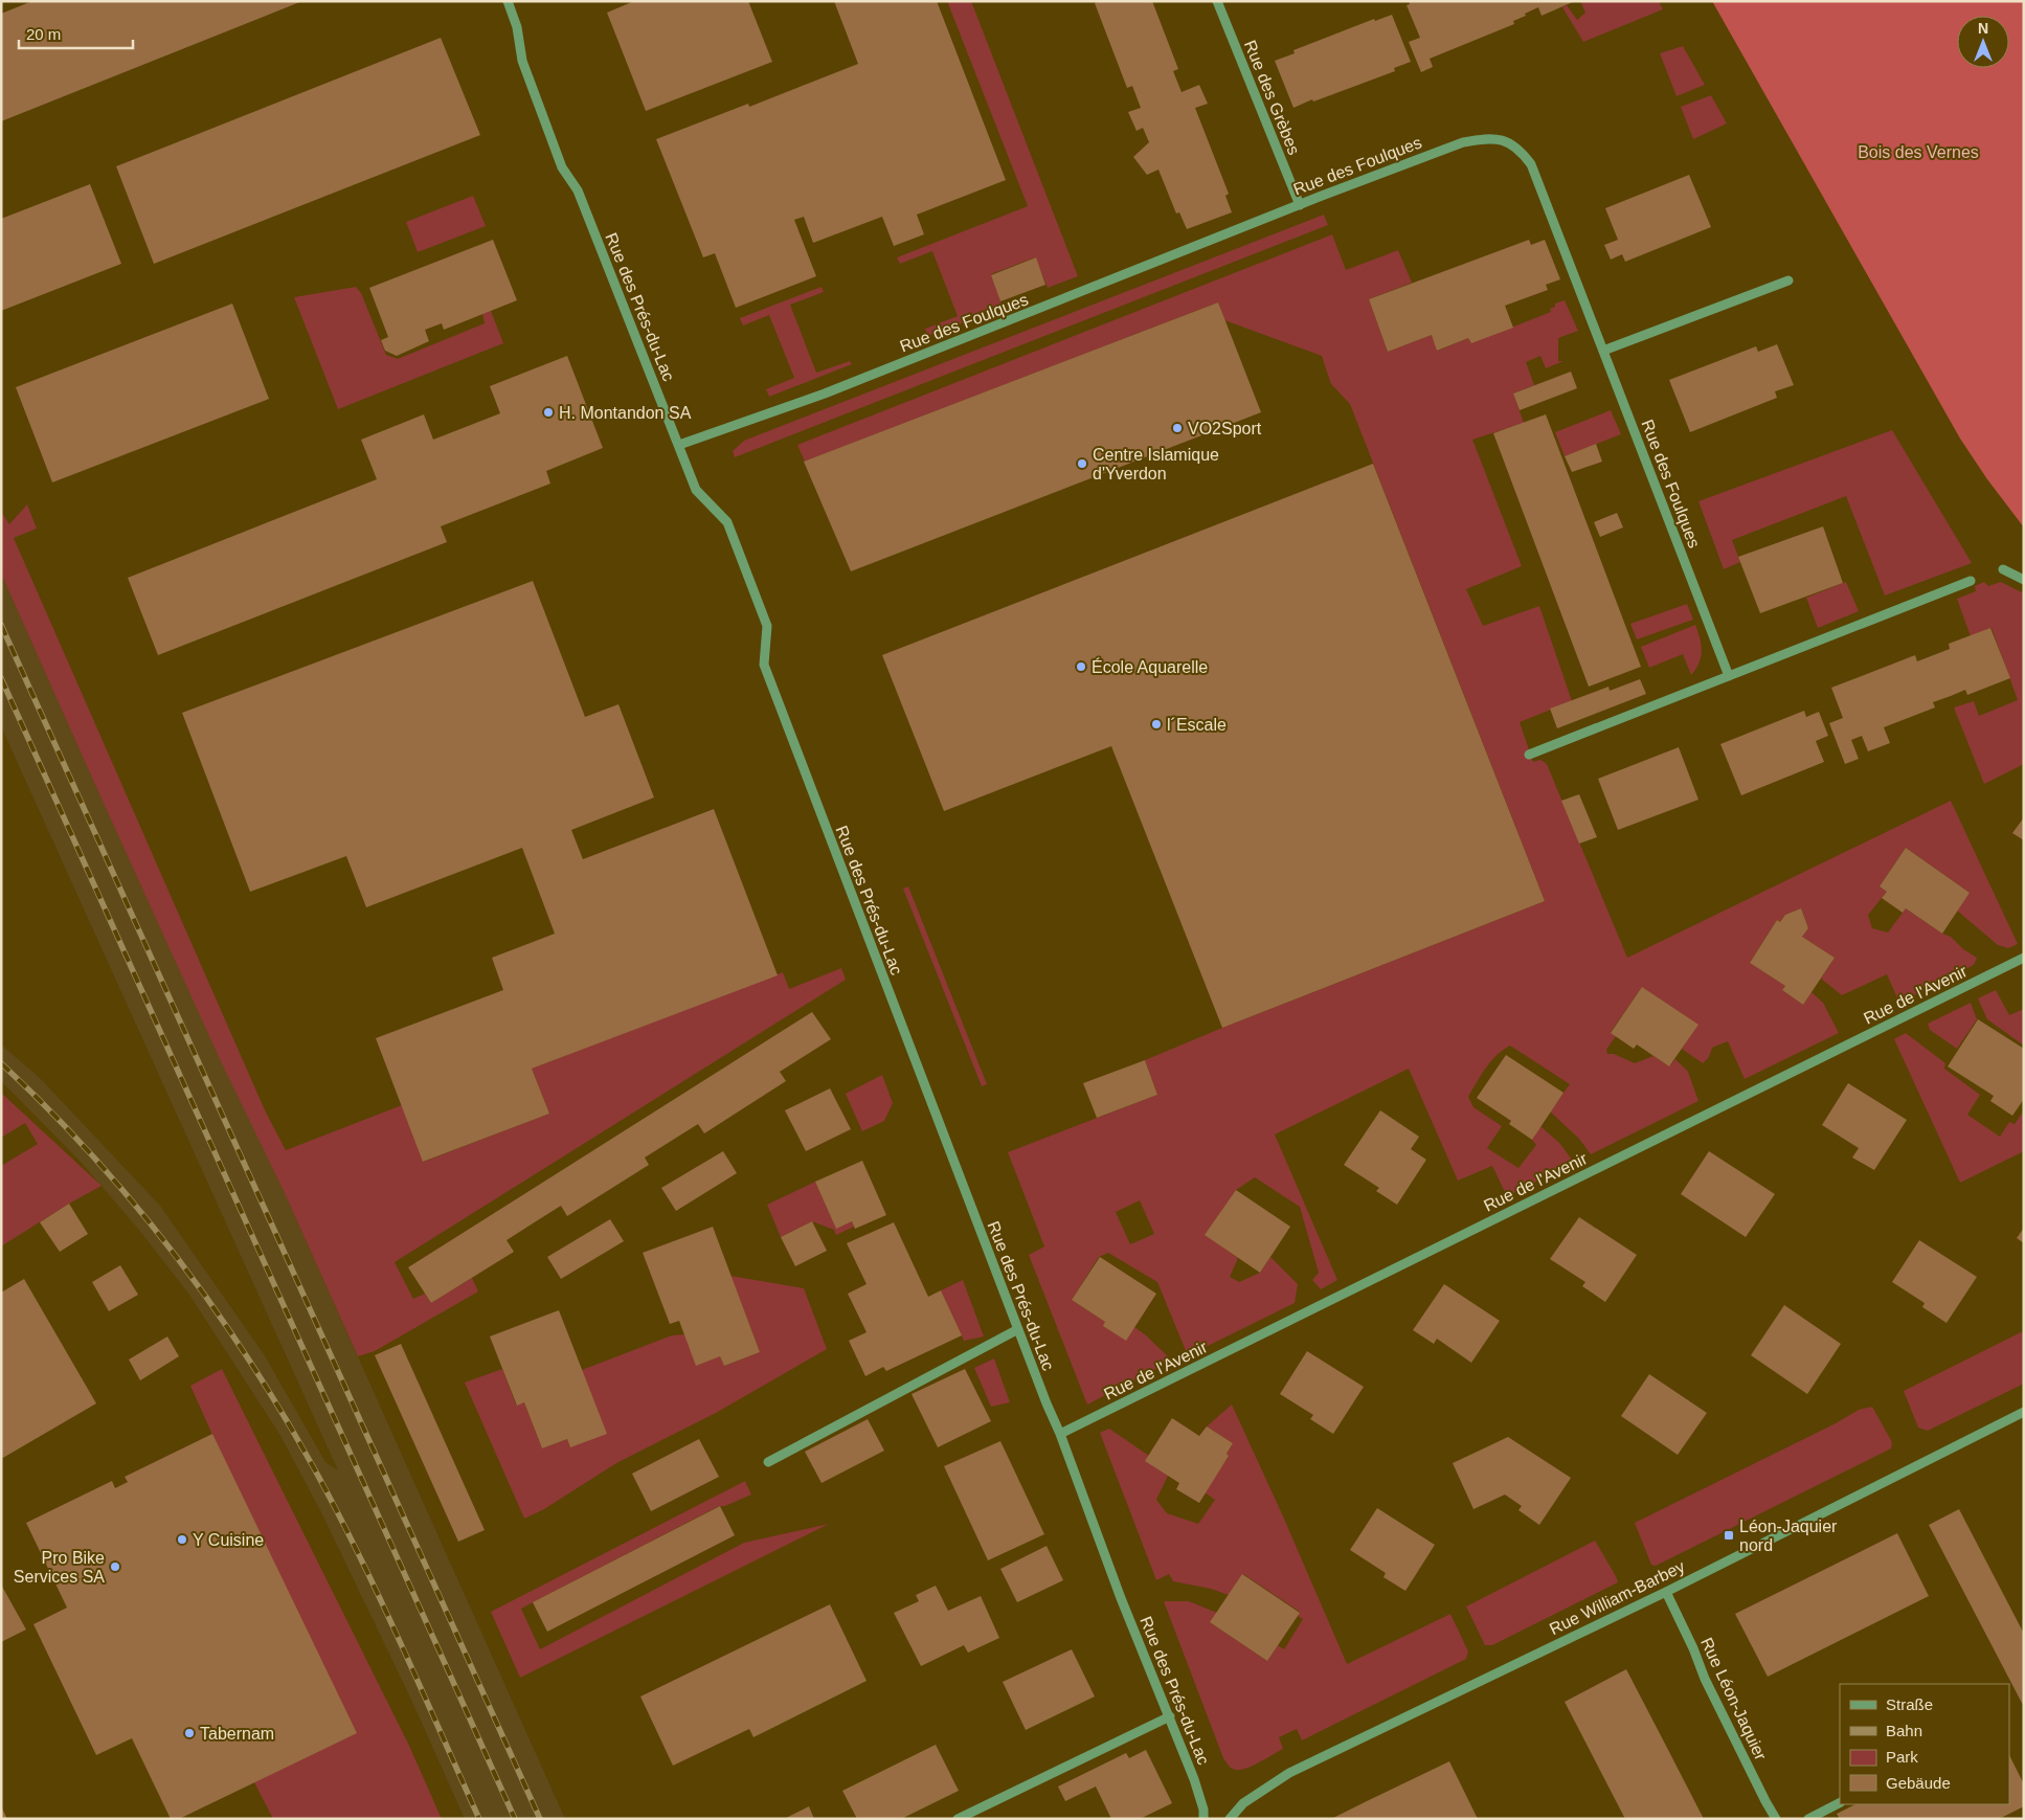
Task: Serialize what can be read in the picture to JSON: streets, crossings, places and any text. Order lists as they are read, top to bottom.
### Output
{
  "streets": {
    "street": [
      "Rue des Grèbes",
      "Rue des Foulques",
      "Rue des Prés-du-Lac",
      "Rue de l'Avenir",
      "Rue William-Barbey",
      "Rue Léon-Jaquier"
    ]
  },
  "crossings": [
    ["Rue des Grèbes", "Rue des Foulques"],
    ["Rue des Foulques", "Rue des Prés-du-Lac"],
    ["Rue des Prés-du-Lac", "Rue de l'Avenir"],
    ["Rue William-Barbey", "Rue Léon-Jaquier"]
  ],
  "parks": ["Bois des Vernes"],
  "places": {
    "other": [
      "H. Montandon SA",
      "VO2Sport",
      "Centre Islamique d'Yverdon",
      "École Aquarelle",
      "l´Escale",
      "Y Cuisine",
      "Pro Bike Services SA",
      "Tabernam"
    ],
    "transit": ["Léon-Jaquier nord"]
  },
  "legend": [
    "Straße",
    "Bahn",
    "Park",
    "Gebäude"
  ],
  "scale_bar": "20 m",
  "north": "top"
}
